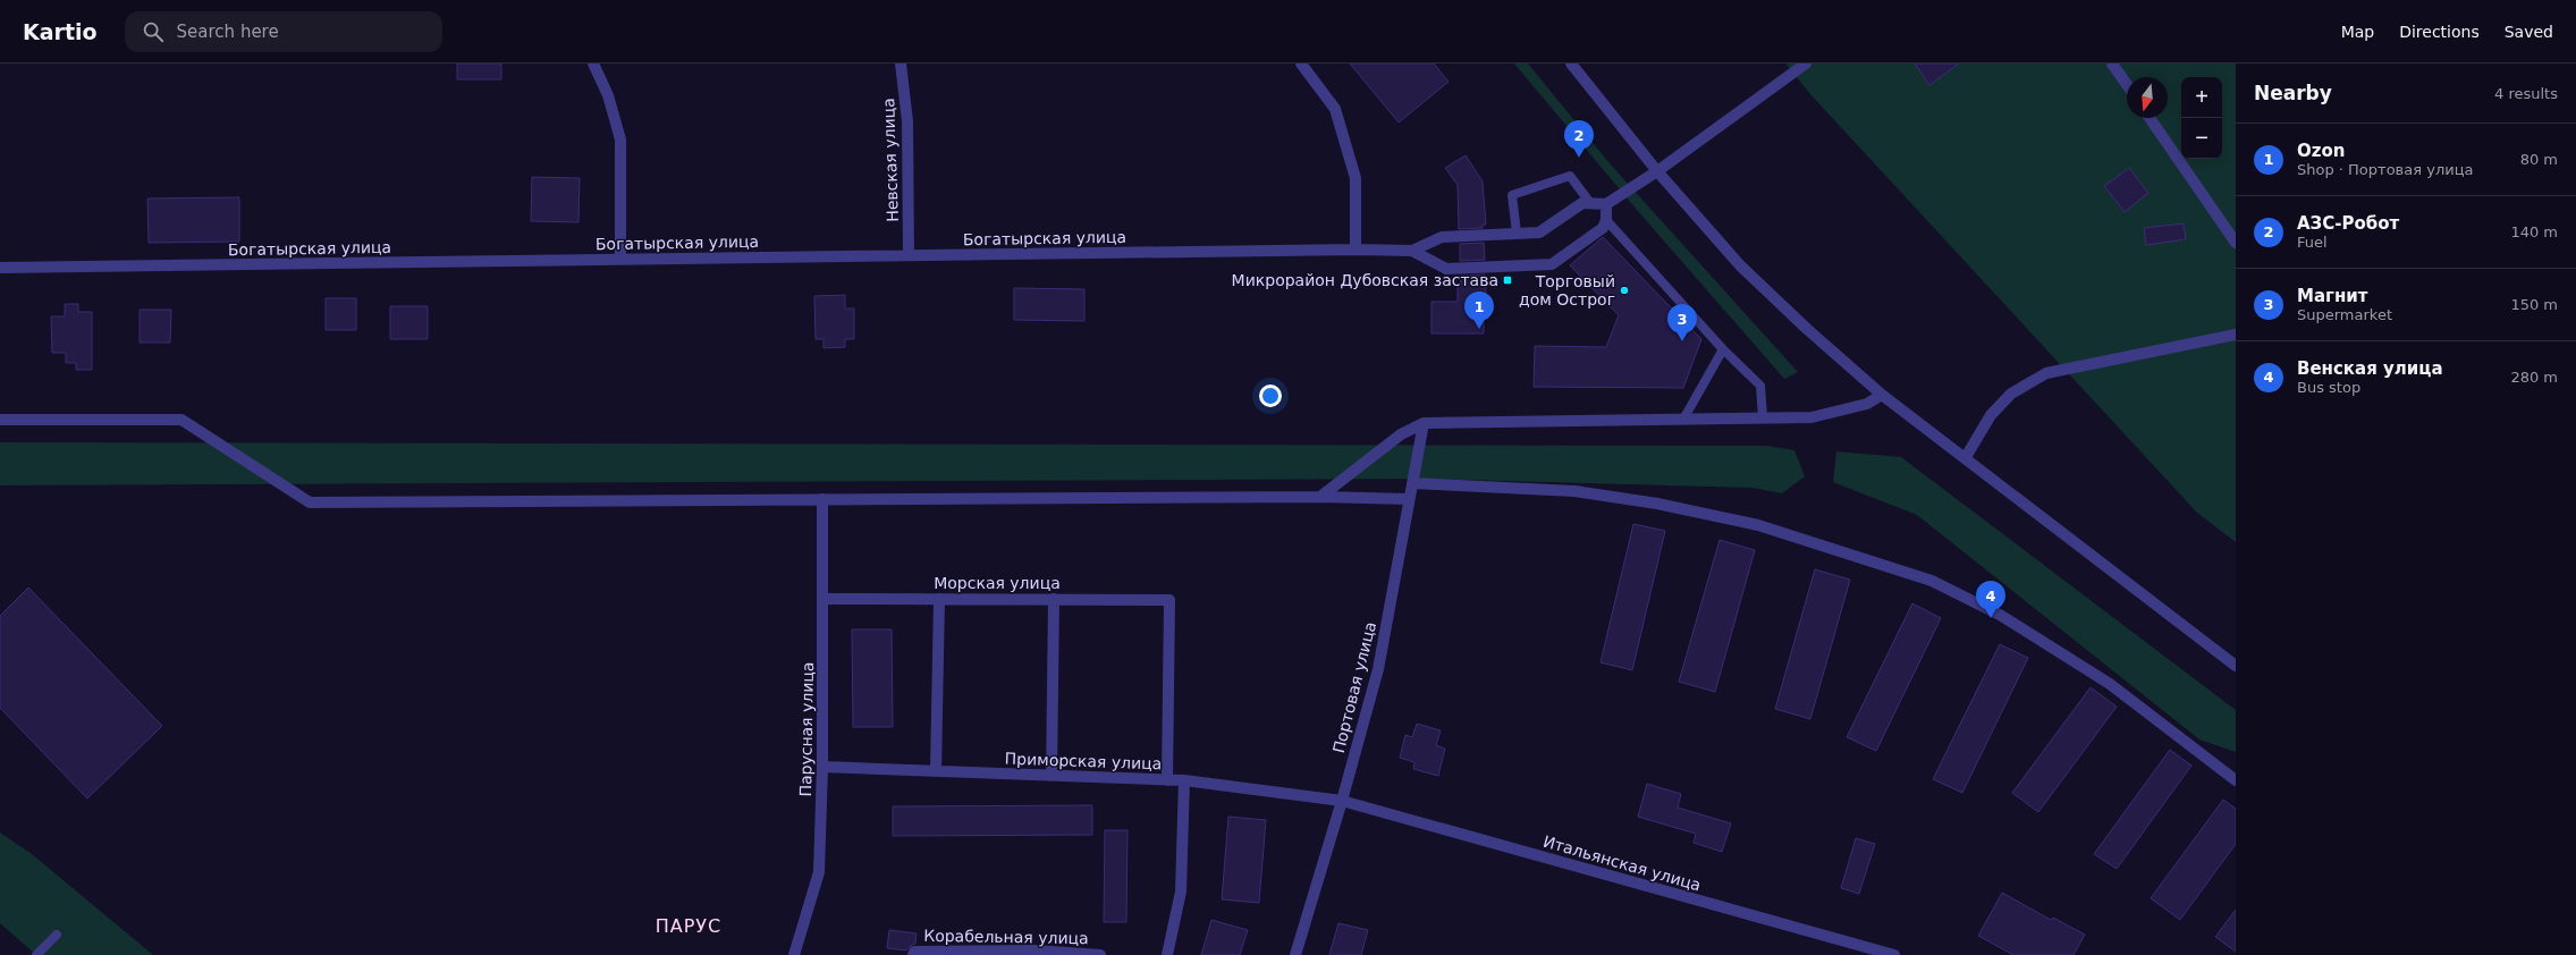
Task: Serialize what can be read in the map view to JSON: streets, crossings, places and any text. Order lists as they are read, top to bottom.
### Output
{
  "streets": {
    "street": [
      "Невская улица",
      "Богатырская улица",
      "Морская улица",
      "Портовая улица",
      "Парусная улица",
      "Приморская улица",
      "Итальянская улица",
      "Корабельная улица"
    ]
  },
  "crossings": [
    ["Невская улица", "Богатырская улица"],
    ["Морская улица", "Парусная улица"],
    ["Морская улица", "Приморская улица"],
    ["Портовая улица", "Приморская улица"],
    ["Портовая улица", "Итальянская улица"],
    ["Парусная улица", "Приморская улица"],
    ["Приморская улица", "Итальянская улица"]
  ],
  "districts": ["ПАРУС"],
  "places": {
    "transit": ["Микрорайон Дубовская застава"],
    "other": ["Торговый дом Острог"]
  },
  "north": "bottom",
  "page": {
    "header": "Kartio",
    "search": "Search here",
    "nav": ["Map", "Directions", "Saved"],
    "heading": ["Nearby", "4 results"],
    "map_buttons": ["+", "−"],
    "pins": [
      "2",
      "1",
      "3",
      "4"
    ],
    "list": [
      {
        "mark": "1",
        "name": "Ozon",
        "note": "Shop · Портовая улица",
        "value": "80 m"
      },
      {
        "mark": "2",
        "name": "АЗС-Робот",
        "note": "Fuel",
        "value": "140 m"
      },
      {
        "mark": "3",
        "name": "Магнит",
        "note": "Supermarket",
        "value": "150 m"
      },
      {
        "mark": "4",
        "name": "Венская улица",
        "note": "Bus stop",
        "value": "280 m"
      }
    ]
  }
}
